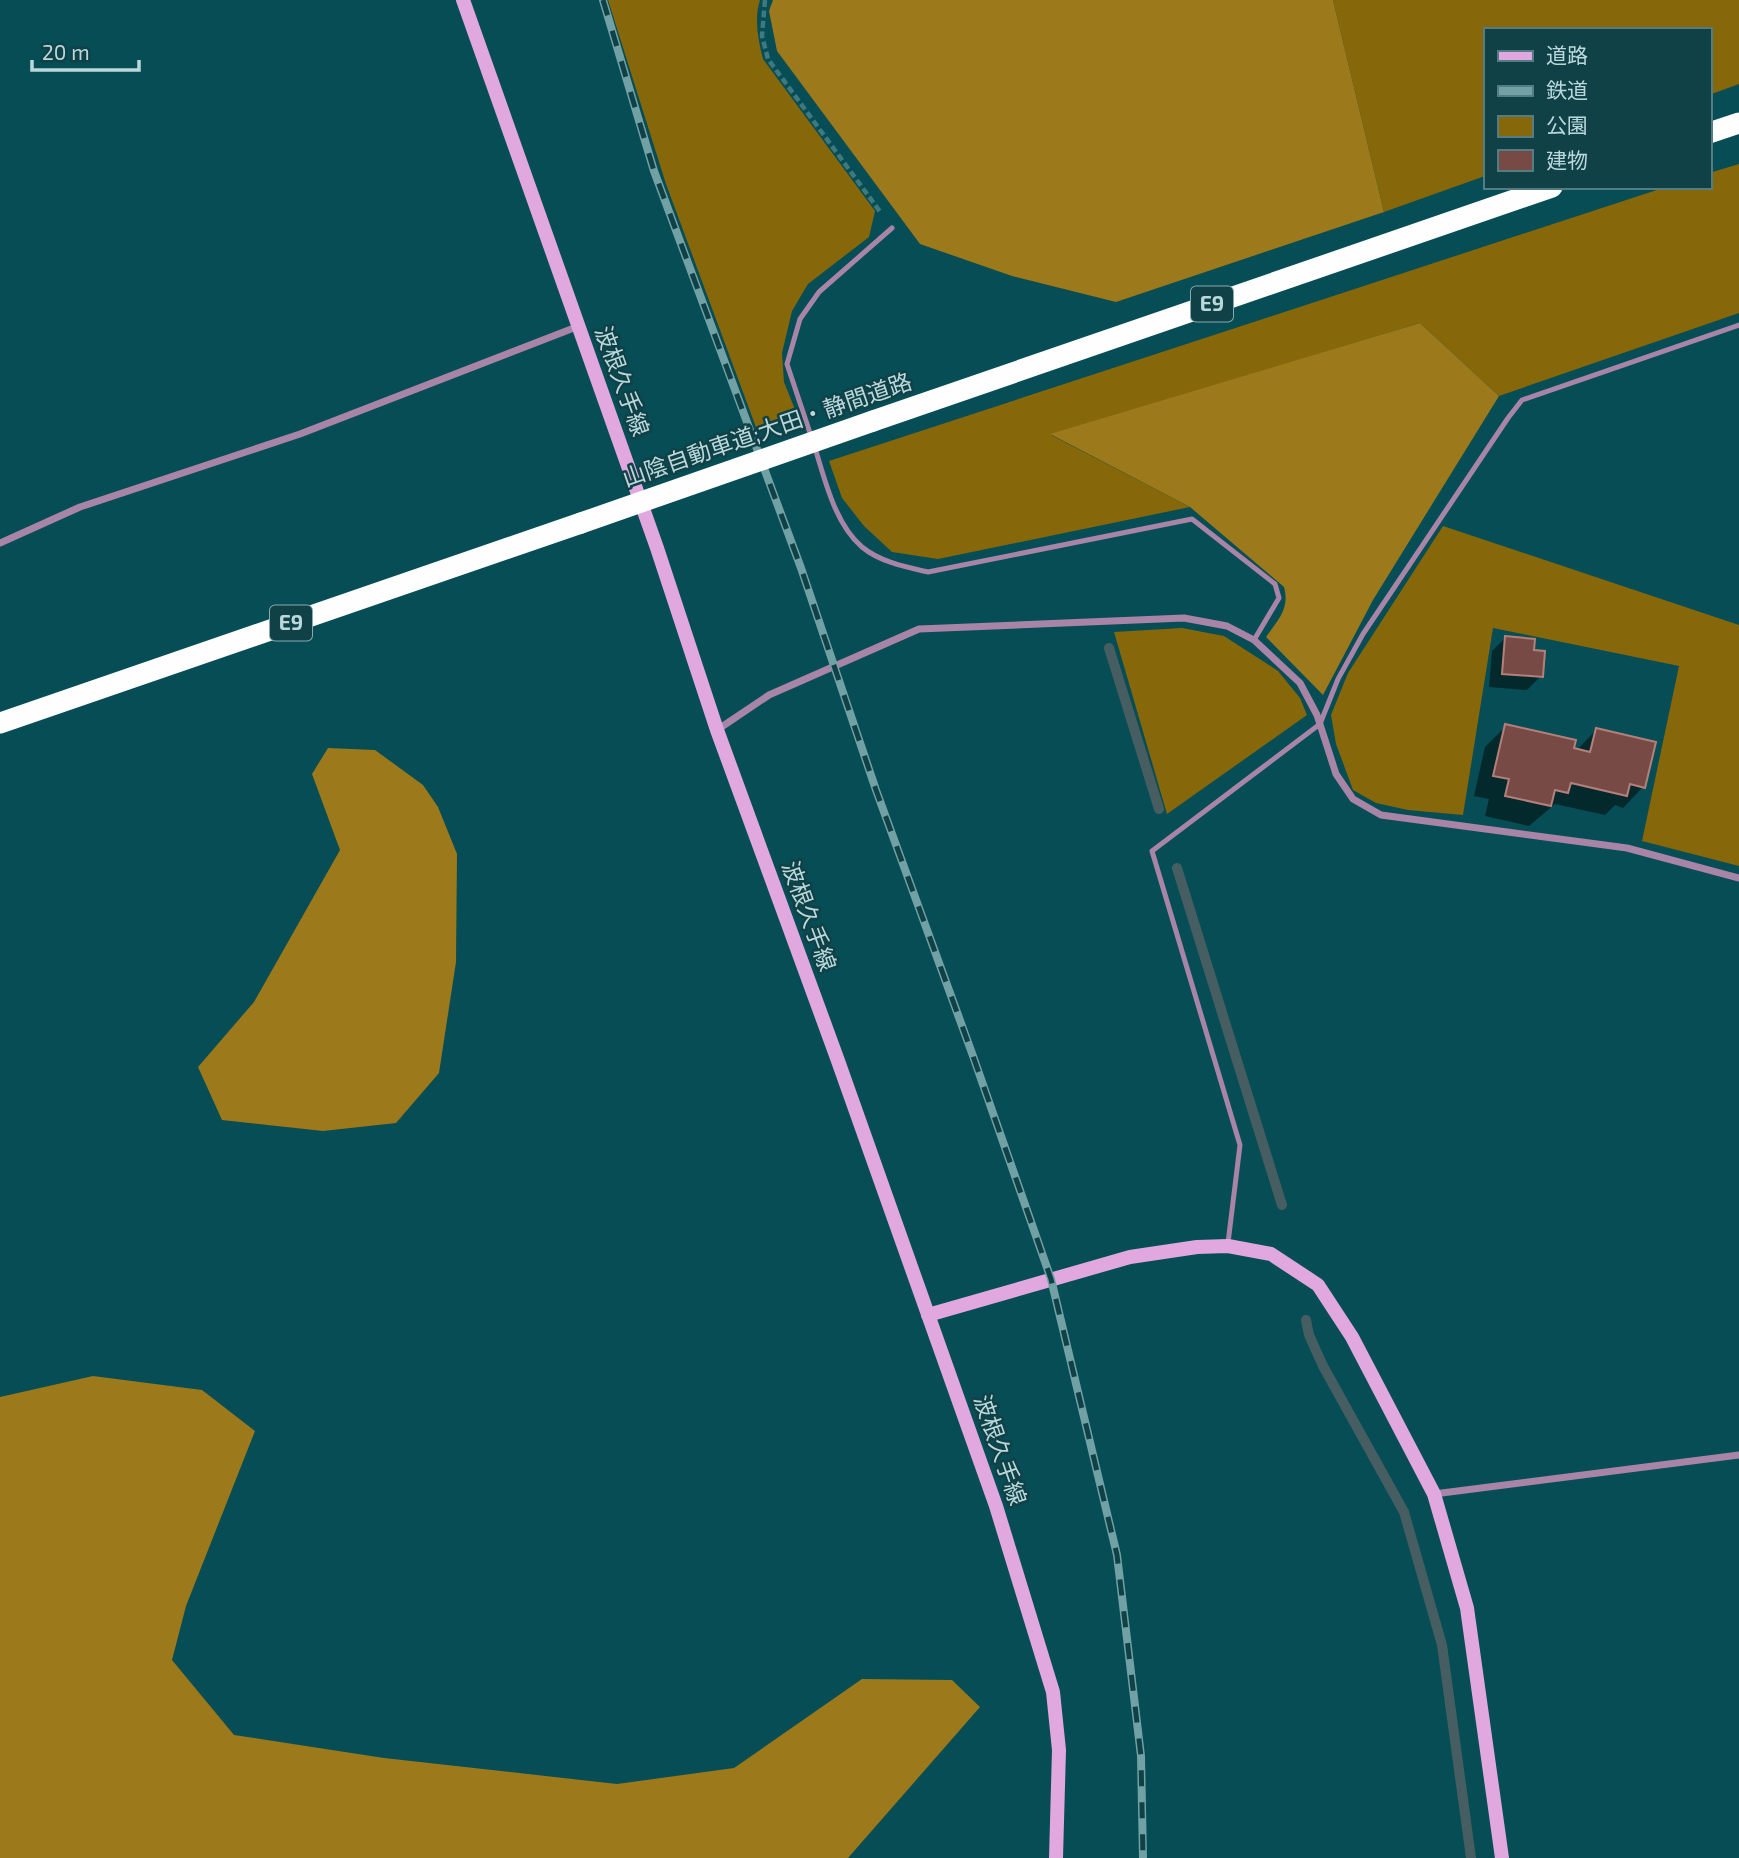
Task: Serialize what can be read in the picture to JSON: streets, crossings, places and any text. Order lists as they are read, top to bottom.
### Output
{
  "streets": {
    "highway": ["E9", "山陰自動車道;大田・静間道路"],
    "main road": ["波根久手線"]
  },
  "legend": [
    "道路",
    "鉄道",
    "公園",
    "建物"
  ],
  "scale_bar": "20 m"
}
